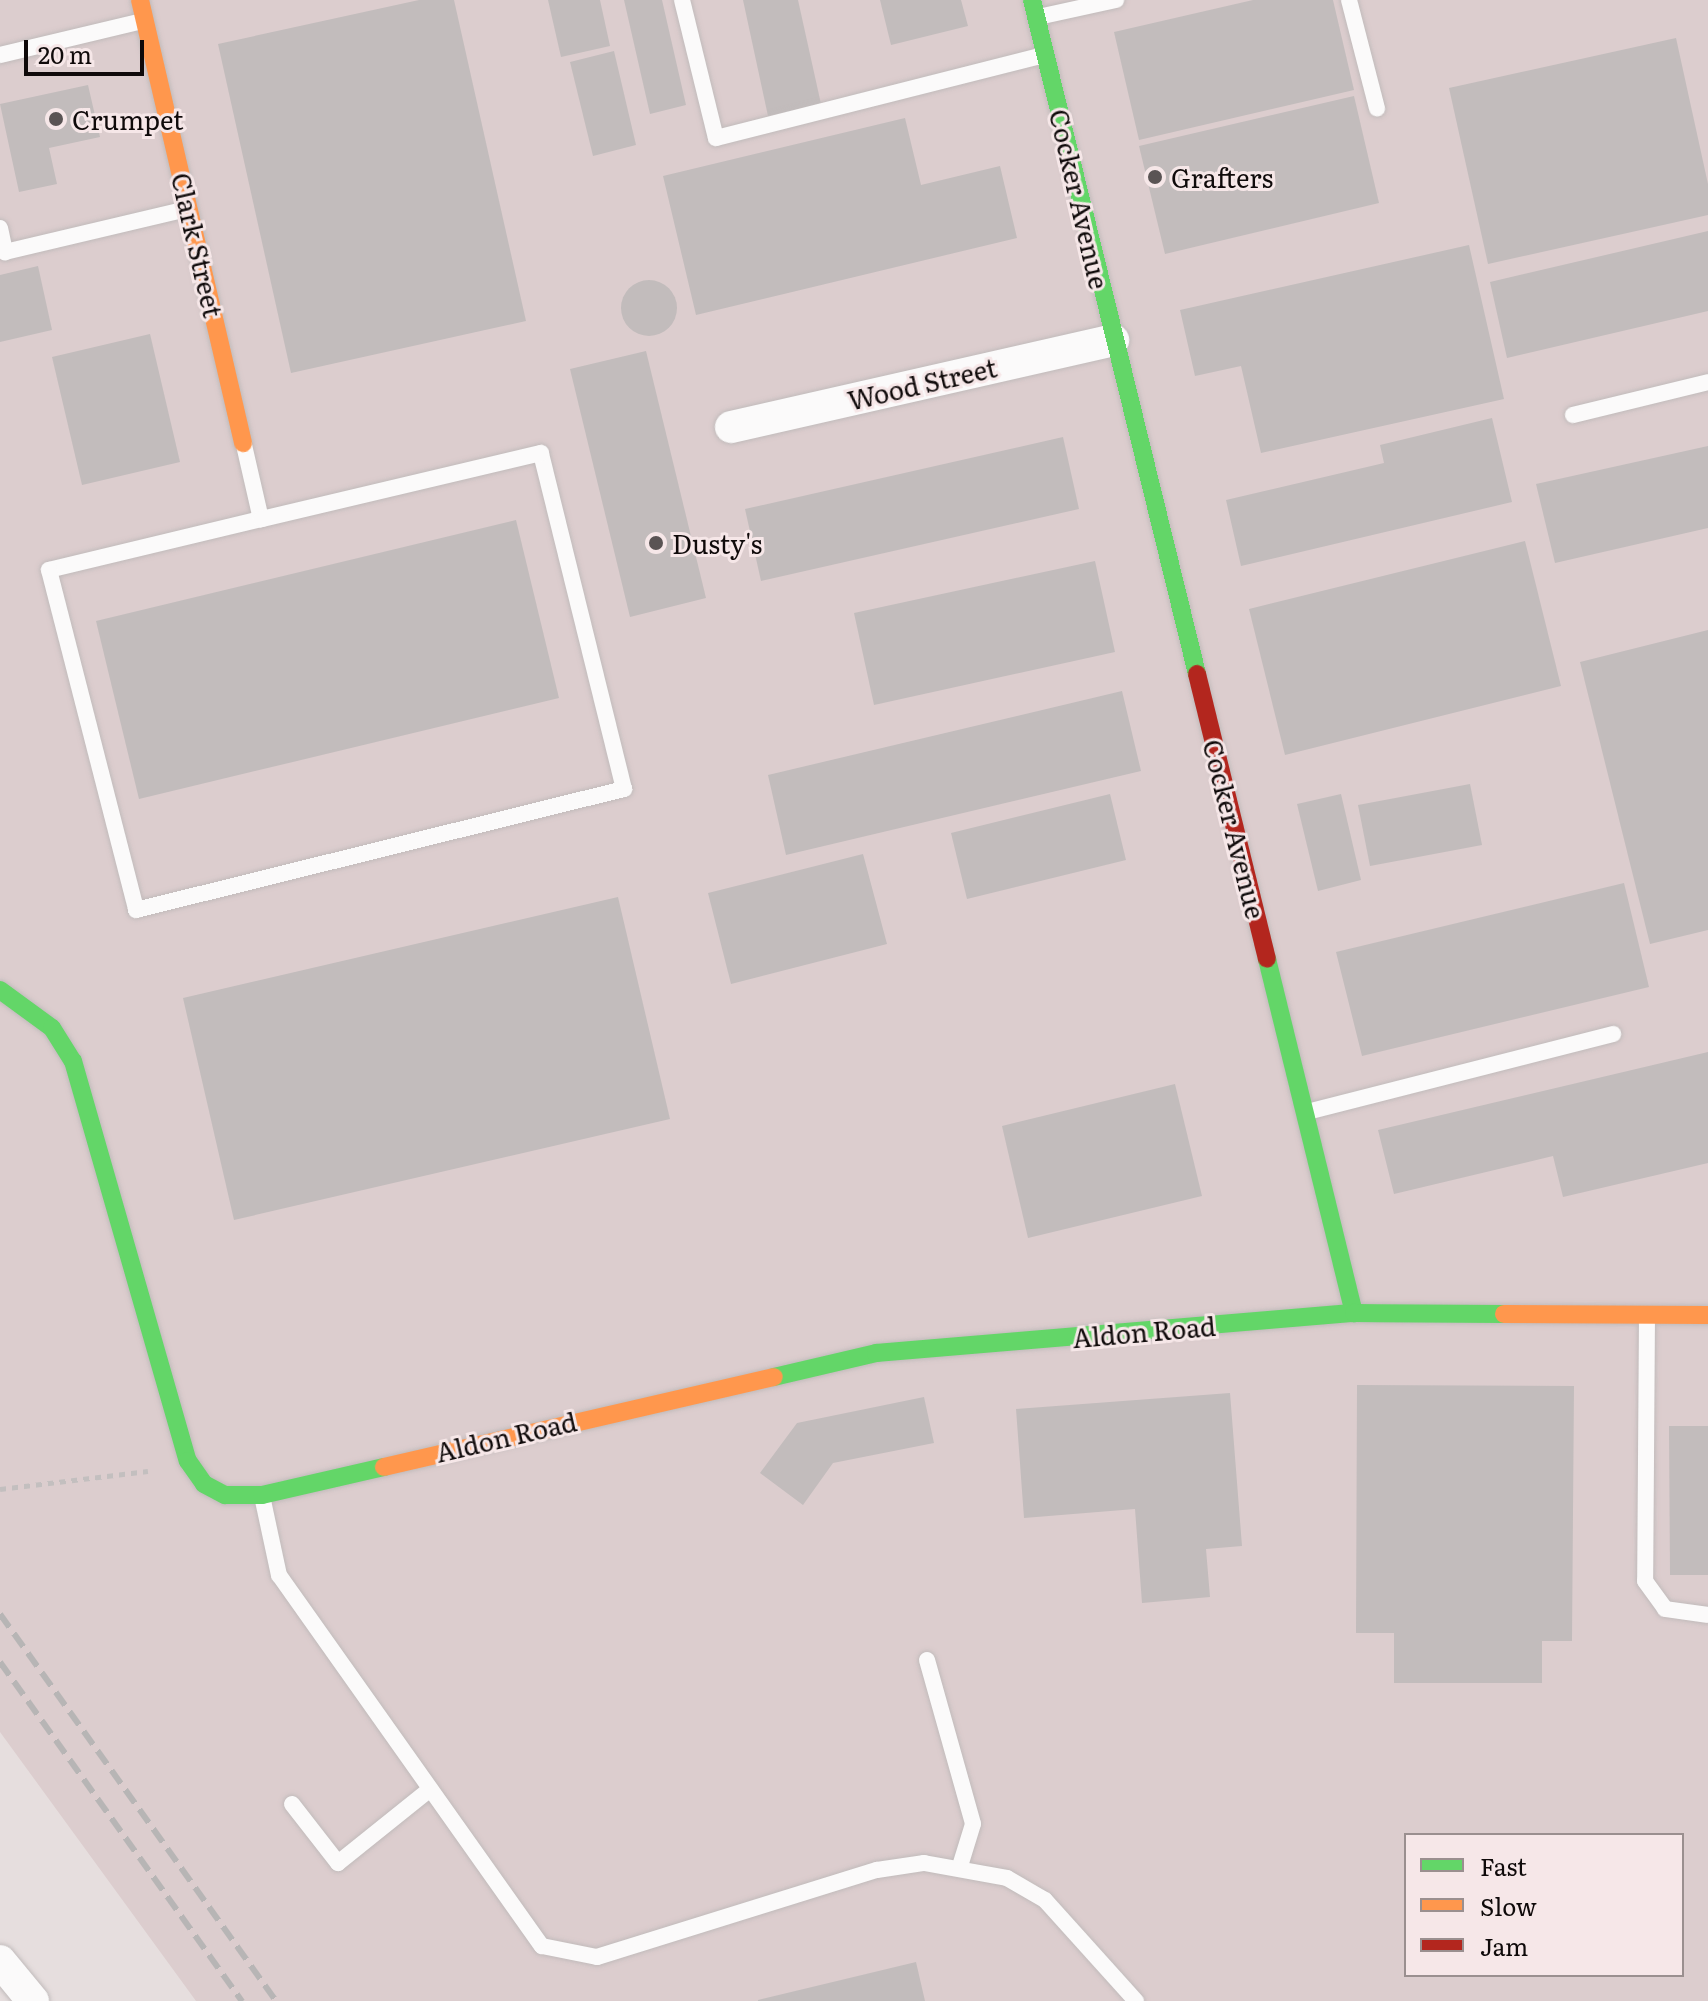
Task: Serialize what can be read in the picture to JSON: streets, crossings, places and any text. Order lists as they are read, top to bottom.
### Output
{
  "streets": {
    "street": [
      "Cocker Avenue",
      "Clark Street",
      "Wood Street",
      "Aldon Road"
    ]
  },
  "crossings": [
    ["Cocker Avenue", "Wood Street"],
    ["Cocker Avenue", "Aldon Road"]
  ],
  "places": ["Crumpet", "Grafters", "Dusty's"],
  "legend": ["Fast", "Slow", "Jam"],
  "scale_bar": "20 m"
}
